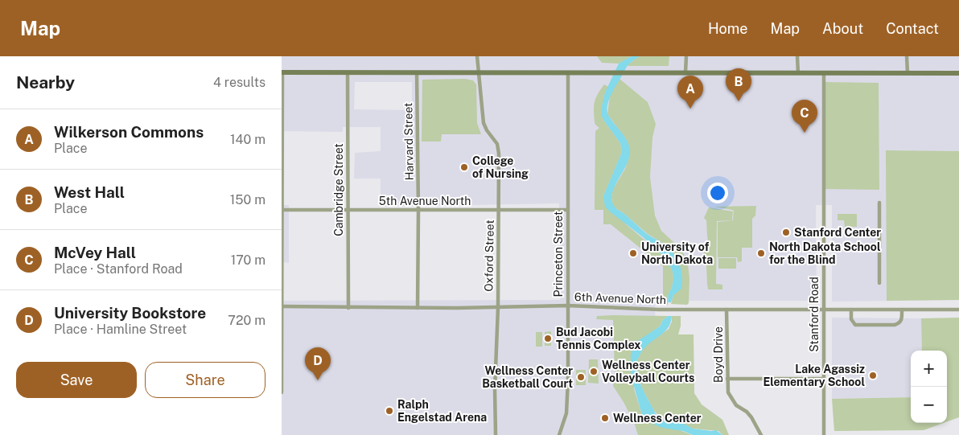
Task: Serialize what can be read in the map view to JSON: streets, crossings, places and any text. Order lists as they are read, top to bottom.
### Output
{
  "streets": {
    "street": [
      "Harvard Street",
      "Cambridge Street",
      "5th Avenue North",
      "Princeton Street",
      "Oxford Street",
      "6th Avenue North",
      "Stanford Road",
      "Boyd Drive"
    ]
  },
  "crossings": [
    ["Harvard Street", "5th Avenue North"],
    ["Harvard Street", "6th Avenue North"],
    ["Cambridge Street", "5th Avenue North"],
    ["Cambridge Street", "6th Avenue North"],
    ["5th Avenue North", "Princeton Street"],
    ["5th Avenue North", "Oxford Street"],
    ["Princeton Street", "6th Avenue North"],
    ["Oxford Street", "6th Avenue North"],
    ["6th Avenue North", "Stanford Road"],
    ["6th Avenue North", "Boyd Drive"]
  ],
  "places": [
    "College of Nursing",
    "Stanford Center",
    "University of North Dakota",
    "North Dakota School for the Blind",
    "Bud Jacobi Tennis Complex",
    "Wellness Center Volleyball Courts",
    "Lake Agassiz Elementary School",
    "Wellness Center Basketball Court",
    "Ralph Engelstad Arena",
    "Wellness Center"
  ],
  "page": {
    "header": "Map",
    "nav": [
      "Home",
      "Map",
      "About",
      "Contact"
    ],
    "heading": ["Nearby", "4 results"],
    "pins": [
      "B",
      "A",
      "C",
      "D"
    ],
    "list": [
      {
        "mark": "A",
        "name": "Wilkerson Commons",
        "note": "Place",
        "value": "140 m"
      },
      {
        "mark": "B",
        "name": "West Hall",
        "note": "Place",
        "value": "150 m"
      },
      {
        "mark": "C",
        "name": "McVey Hall",
        "note": "Place · Stanford Road",
        "value": "170 m"
      },
      {
        "mark": "D",
        "name": "University Bookstore",
        "note": "Place · Hamline Street",
        "value": "720 m"
      }
    ],
    "buttons": ["Save", "Share"],
    "map_buttons": ["+", "−"]
  }
}
